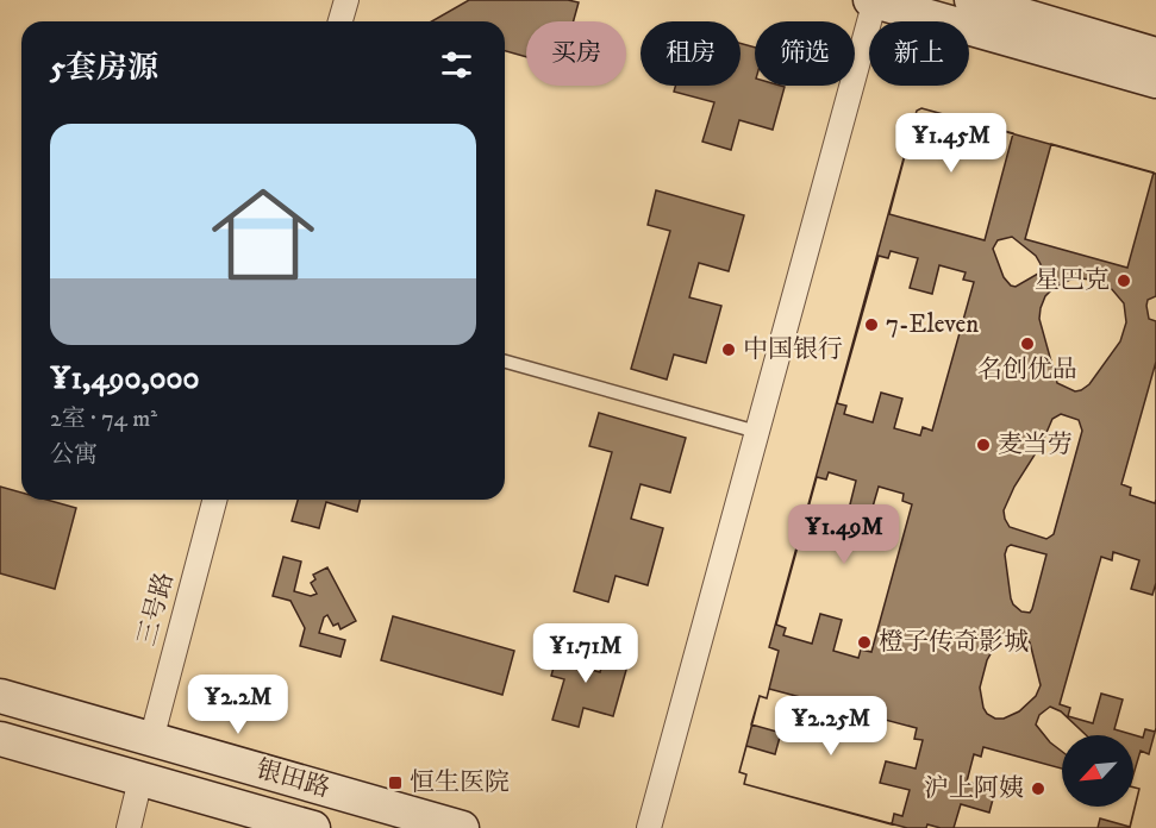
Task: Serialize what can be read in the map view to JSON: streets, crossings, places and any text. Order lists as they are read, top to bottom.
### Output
{
  "streets": {
    "street": ["三号路", "银田路"]
  },
  "crossings": [
    ["三号路", "银田路"]
  ],
  "places": {
    "other": [
      "星巴克",
      "7-Eleven",
      "名创优品",
      "中国银行",
      "麦当劳",
      "橙子传奇影城",
      "沪上阿姨"
    ],
    "transit": ["恒生医院"]
  },
  "north": "bottom left",
  "page": {
    "chip": [
      "买房",
      "租房",
      "筛选",
      "新上"
    ],
    "heading": "5套房源",
    "list": [
      {
        "name": "¥1,490,000",
        "note": "2室 · 74 m² · 公寓"
      }
    ],
    "price": [
      "¥1.45M",
      "¥1.49M",
      "¥1.71M",
      "¥2.2M",
      "¥2.25M"
    ]
  }
}
